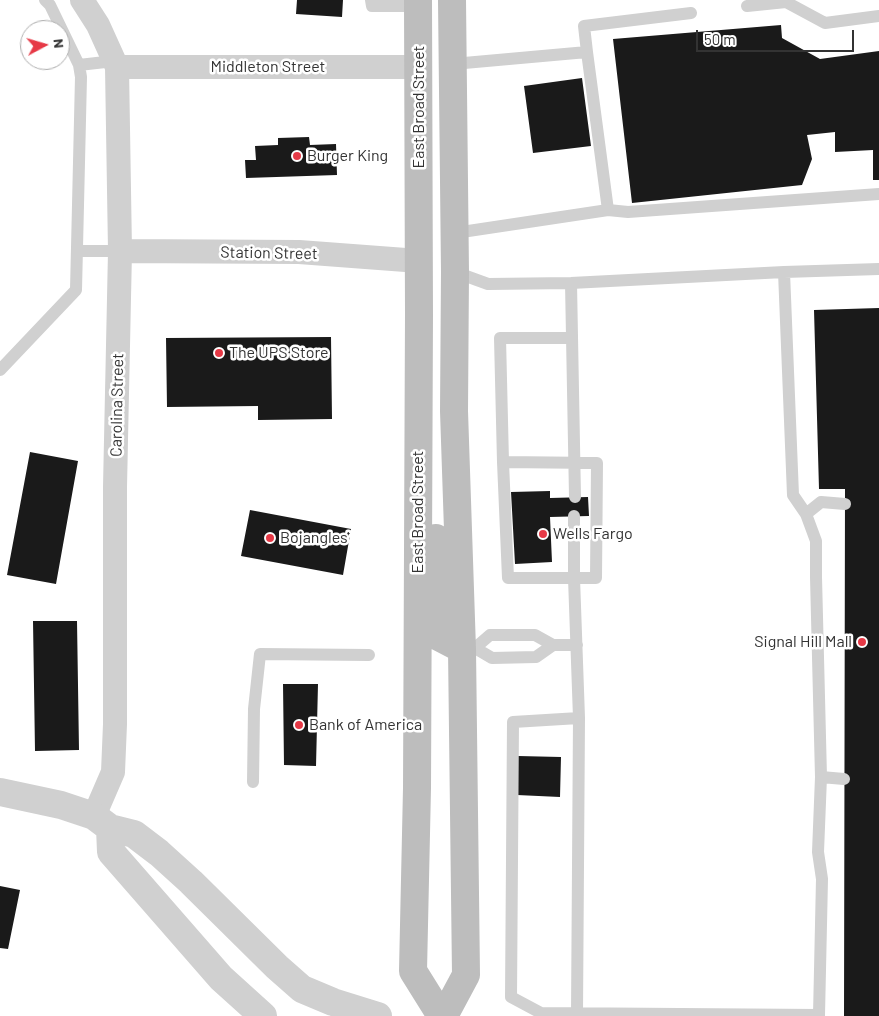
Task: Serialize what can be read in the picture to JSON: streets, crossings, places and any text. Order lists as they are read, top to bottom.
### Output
{
  "streets": {
    "main road": ["East Broad Street"],
    "street": ["Middleton Street", "Station Street", "Carolina Street"]
  },
  "crossings": [
    ["Middleton Street", "East Broad Street"],
    ["Middleton Street", "Carolina Street"],
    ["East Broad Street", "Station Street"],
    ["Station Street", "Carolina Street"]
  ],
  "places": [
    "Burger King",
    "The UPS Store",
    "Wells Fargo",
    "Bojangles'",
    "Signal Hill Mall",
    "Bank of America"
  ],
  "scale_bar": "50 m",
  "north": "right"
}
